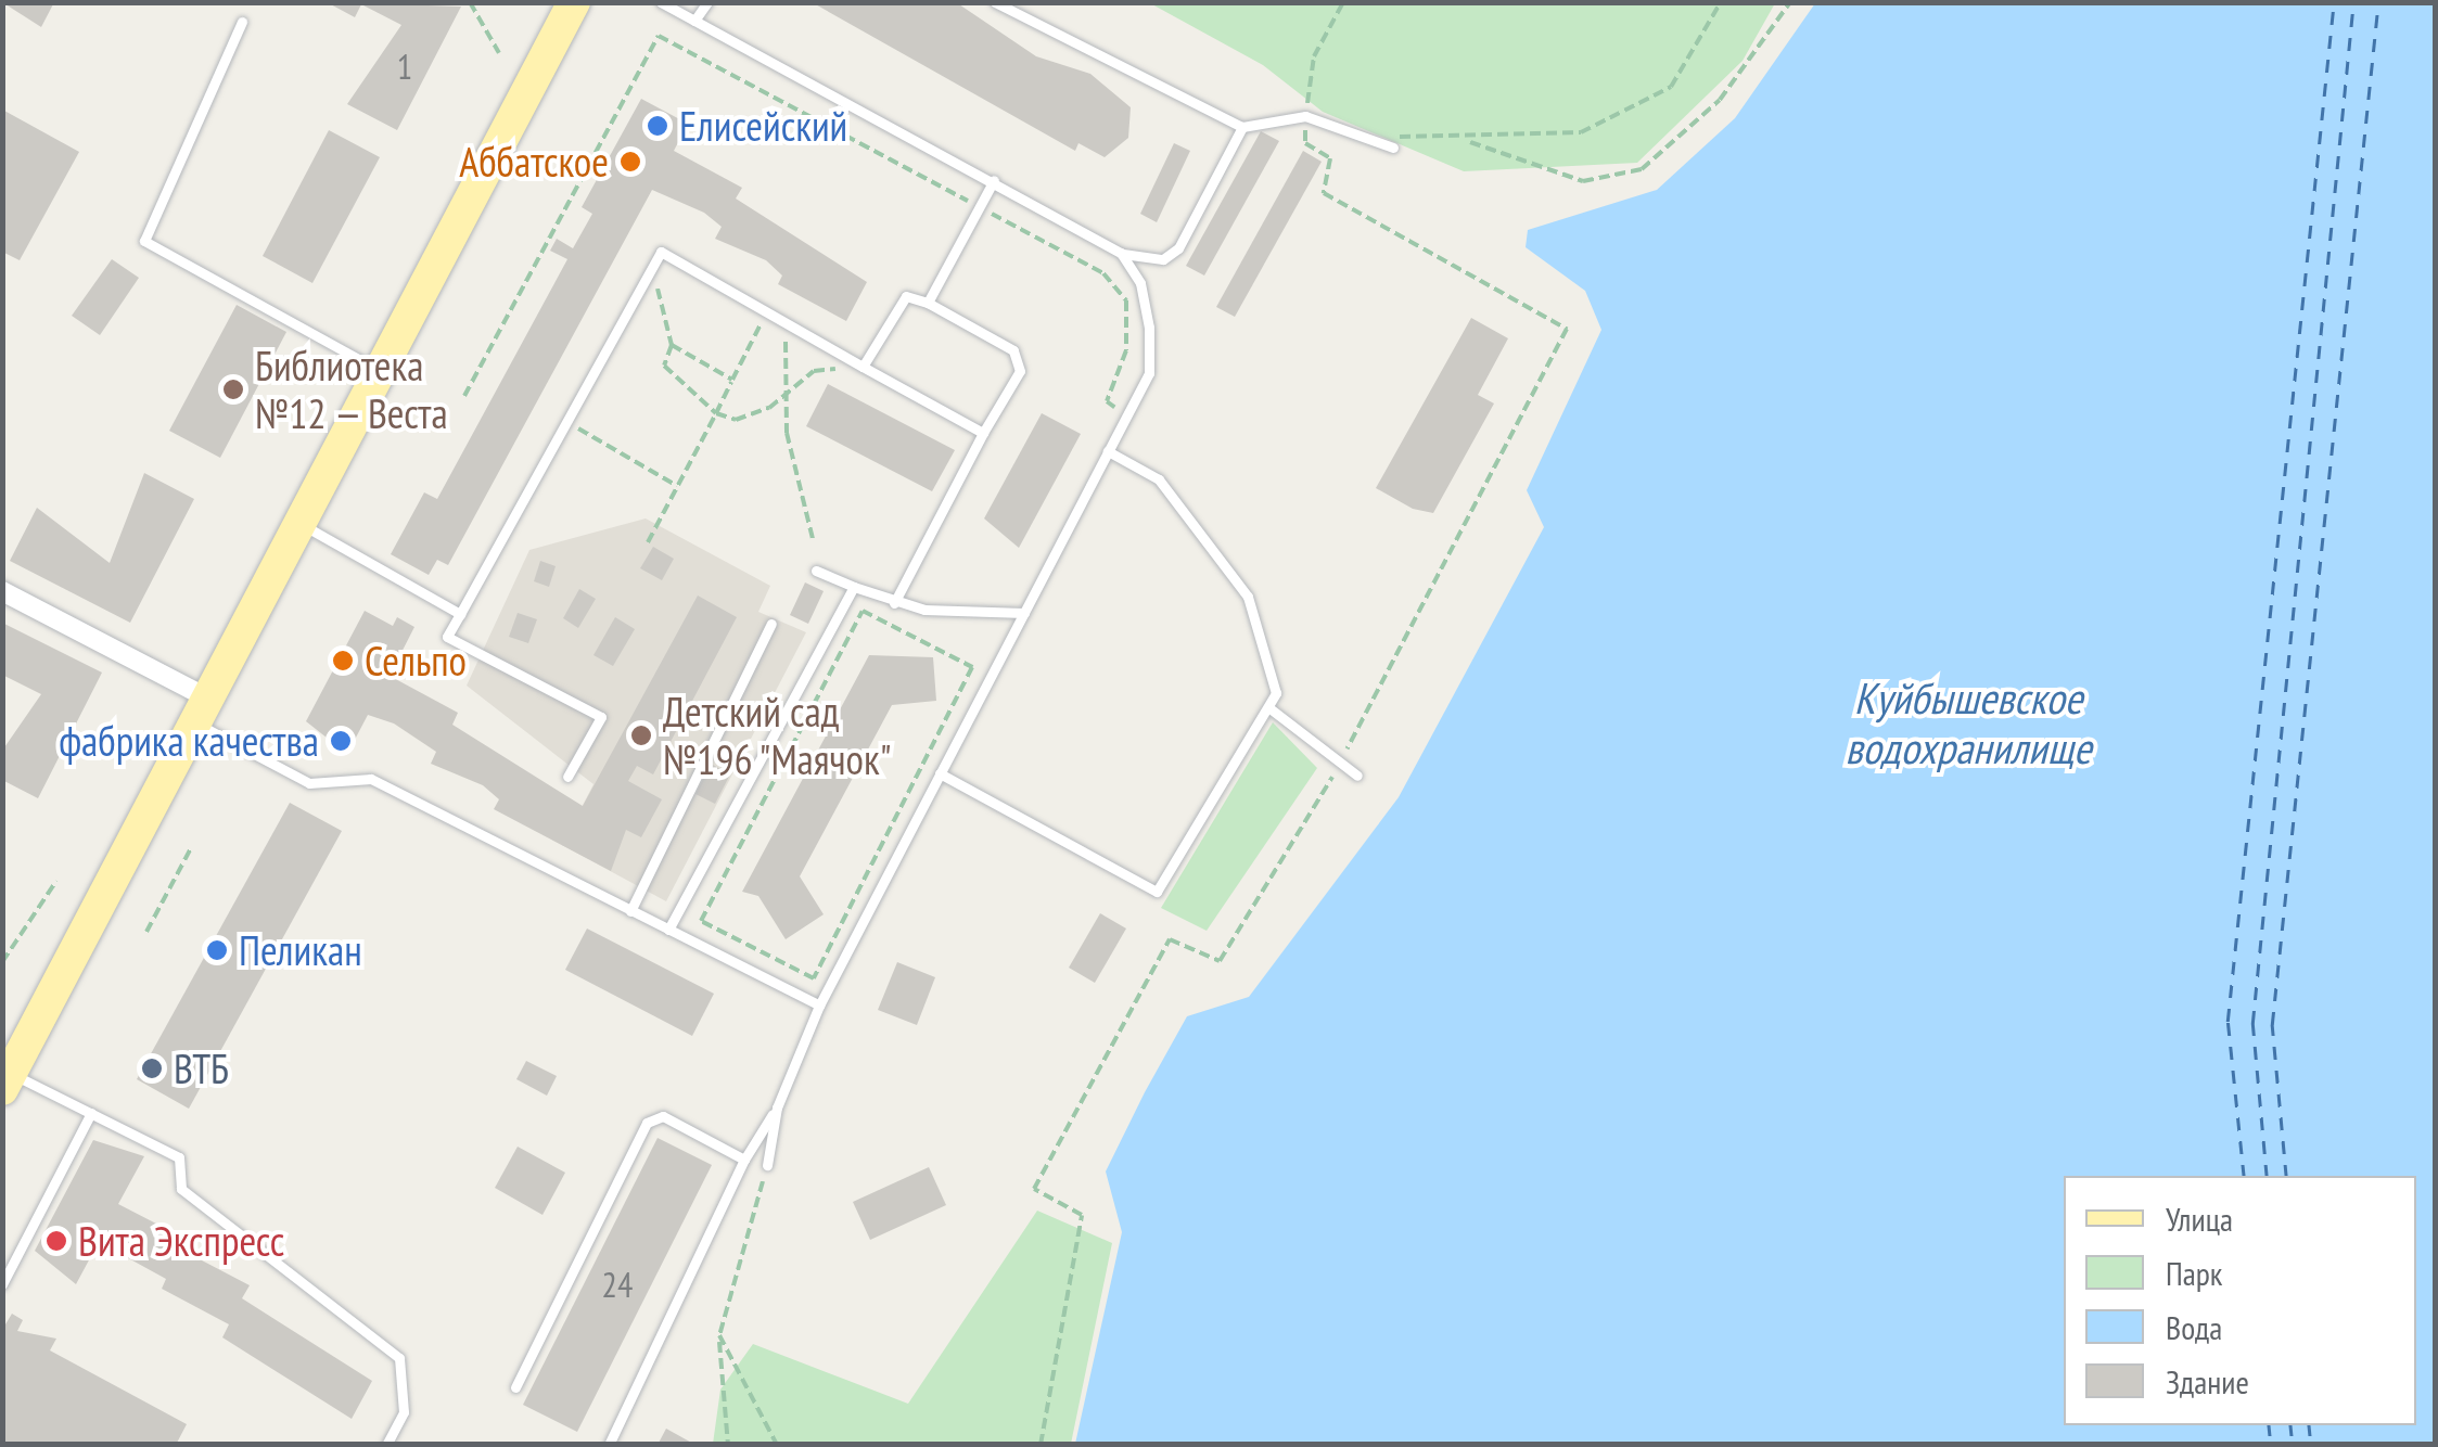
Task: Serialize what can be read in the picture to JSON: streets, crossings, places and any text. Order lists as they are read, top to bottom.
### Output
{
  "water": ["Куйбышевское водохранилище"],
  "places": [
    "Елисейский",
    "Аббатское",
    "Библиотека №12 — Веста",
    "Сельпо",
    "Детский сад №196 \"Маячок\"",
    "фабрика качества",
    "Пеликан",
    "ВТБ",
    "Вита Экспресс"
  ],
  "house_numbers": ["1", "24"],
  "legend": [
    "Улица",
    "Парк",
    "Вода",
    "Здание"
  ]
}
